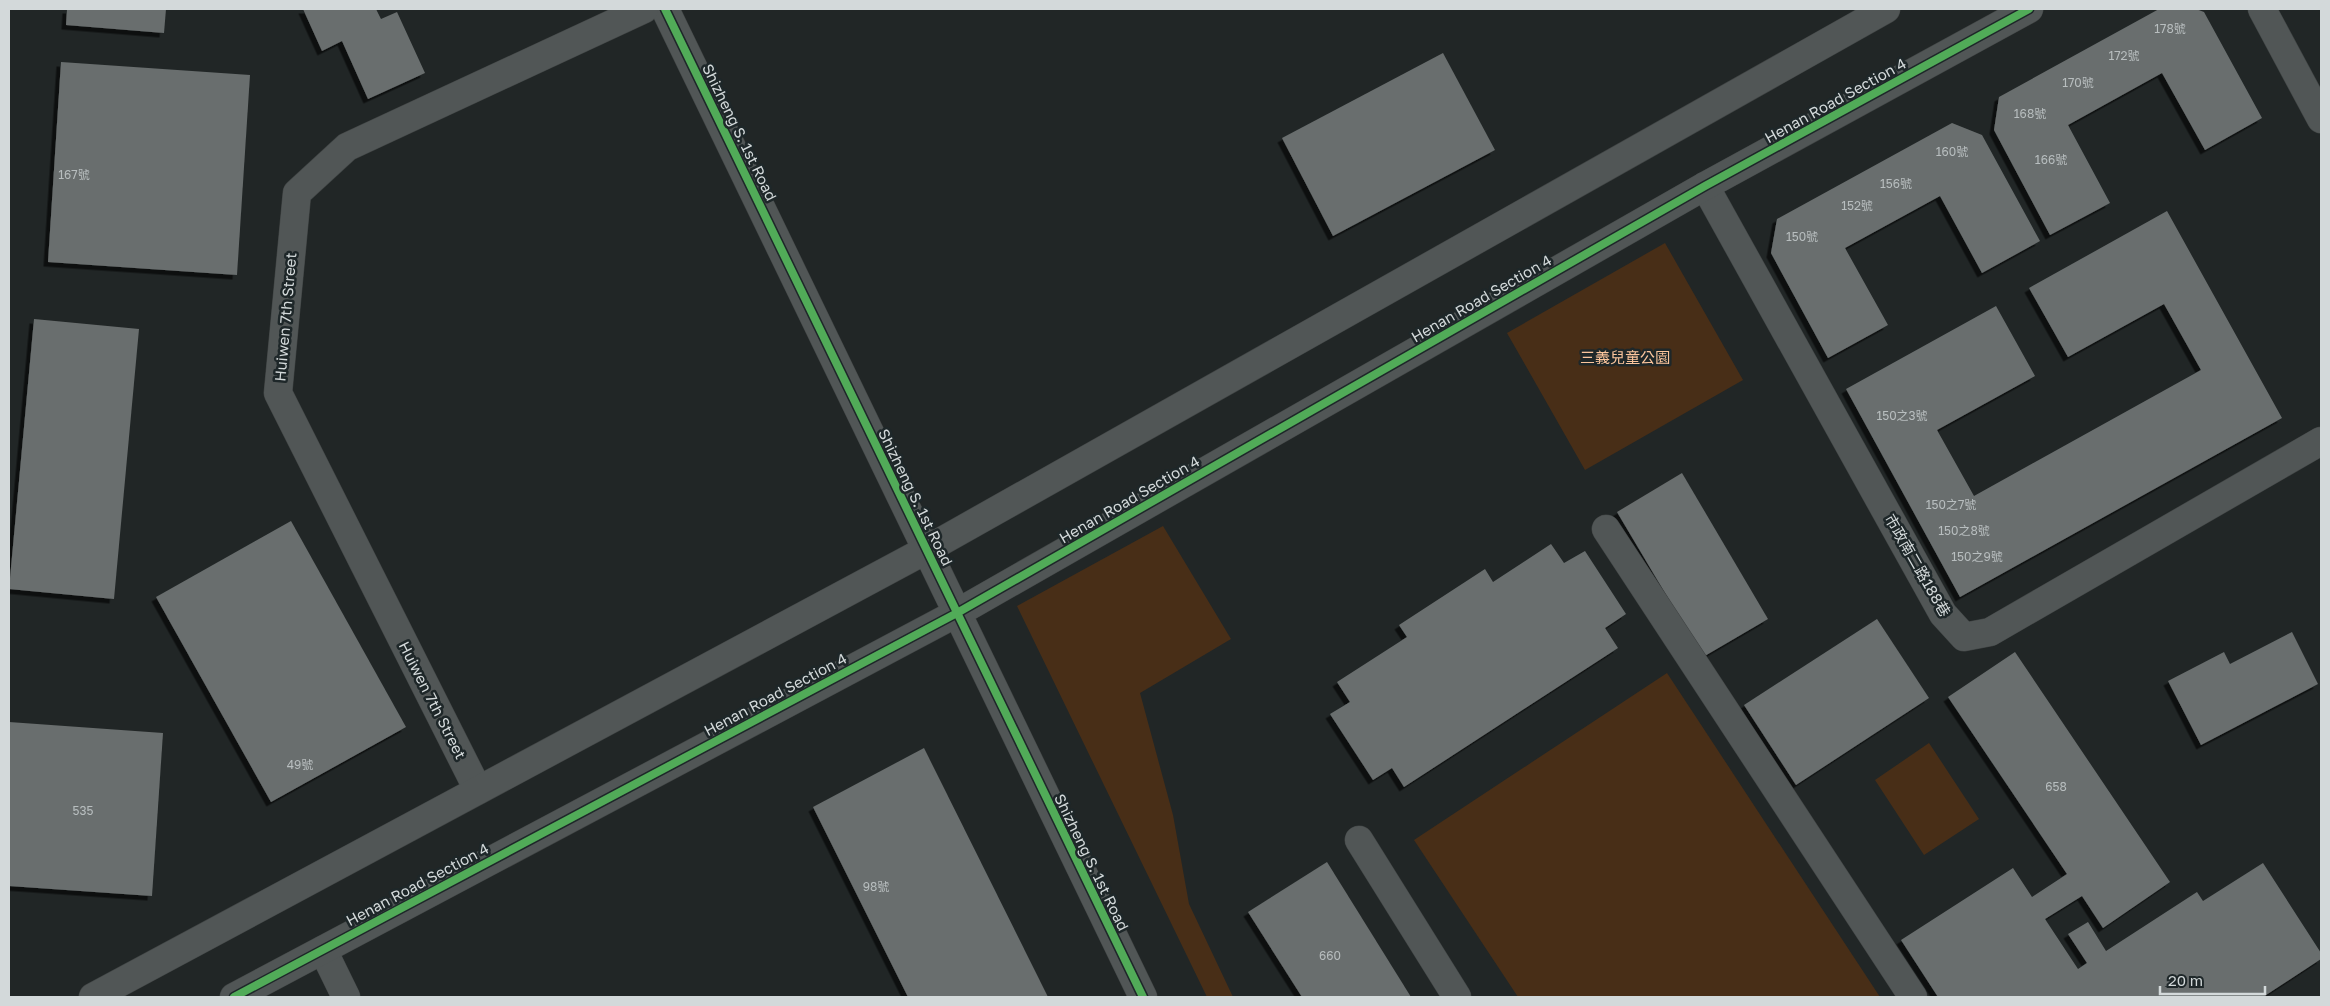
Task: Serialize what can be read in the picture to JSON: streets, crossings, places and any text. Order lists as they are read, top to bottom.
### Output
{
  "streets": {
    "street": [
      "Henan Road Section 4",
      "Shizheng S. 1st Road",
      "Huiwen 7th Street",
      "市政南二路188巷"
    ]
  },
  "crossings": [
    ["Henan Road Section 4", "Shizheng S. 1st Road"],
    ["Henan Road Section 4", "市政南二路188巷"]
  ],
  "parks": ["三義兒童公園"],
  "house_numbers": [
    "178號",
    "172號",
    "170號",
    "168號",
    "160號",
    "166號",
    "167號",
    "156號",
    "152號",
    "150號",
    "150之3號",
    "150之7號",
    "150之8號",
    "150之9號",
    "49號",
    "658",
    "535",
    "98號",
    "660"
  ],
  "scale_bar": "20 m"
}
